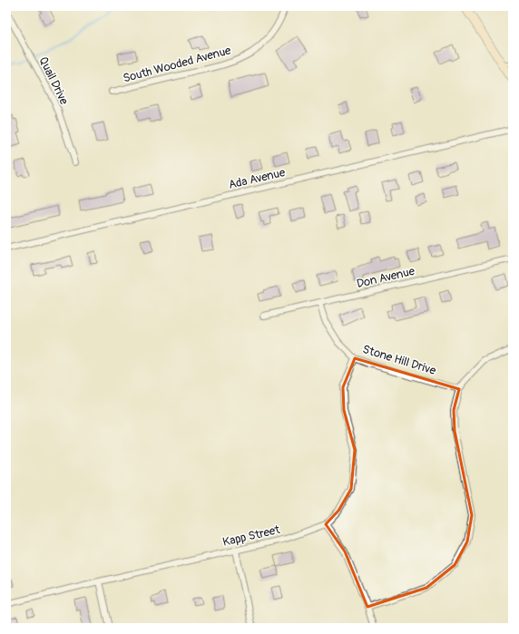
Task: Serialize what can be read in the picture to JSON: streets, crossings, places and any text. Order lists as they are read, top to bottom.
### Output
{
  "streets": {
    "street": [
      "South Wooded Avenue",
      "Quail Drive",
      "Ada Avenue",
      "Don Avenue",
      "Stone Hill Drive",
      "Kapp Street"
    ]
  },
  "crossings": [
    ["Don Avenue", "Stone Hill Drive"],
    ["Stone Hill Drive", "Kapp Street"]
  ]
}
